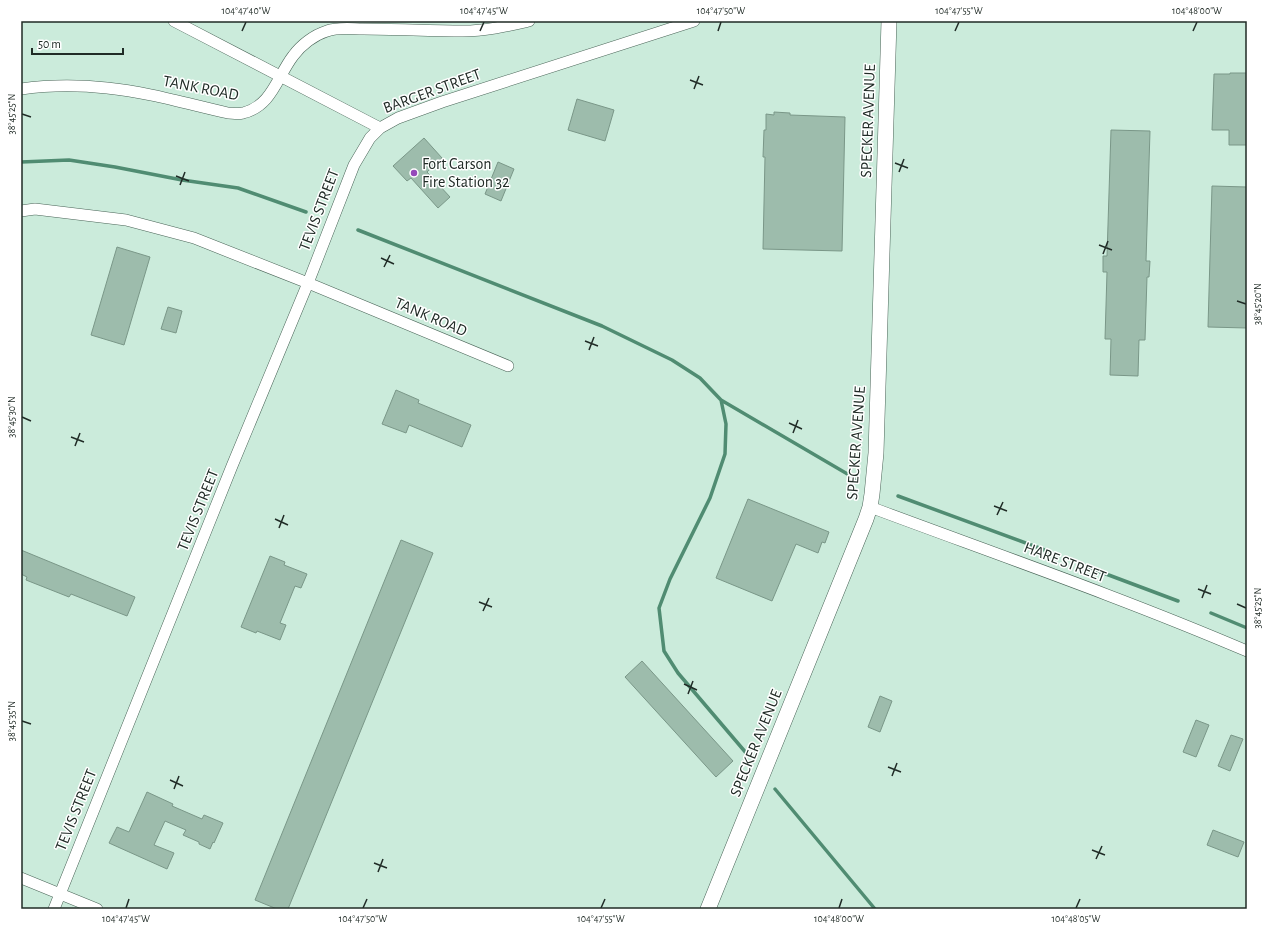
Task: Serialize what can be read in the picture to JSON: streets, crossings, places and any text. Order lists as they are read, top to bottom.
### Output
{
  "streets": {
    "street": [
      "TANK ROAD",
      "BARGER STREET",
      "SPECKER AVENUE",
      "TEVIS STREET",
      "HARE STREET"
    ]
  },
  "crossings": [
    ["TANK ROAD", "BARGER STREET"],
    ["TANK ROAD", "TEVIS STREET"],
    ["BARGER STREET", "TEVIS STREET"],
    ["SPECKER AVENUE", "HARE STREET"]
  ],
  "places": ["Fort Carson Fire Station 32"],
  "scale_bar": "50 m",
  "coordinates": [
    "104°47'40\"W",
    "104°47'45\"W",
    "104°47'50\"W",
    "104°47'55\"W",
    "104°48'00\"W",
    "38°45'25\"N",
    "38°45'20\"N",
    "38°45'30\"N",
    "38°45'35\"N",
    "104°48'05\"W"
  ]
}
